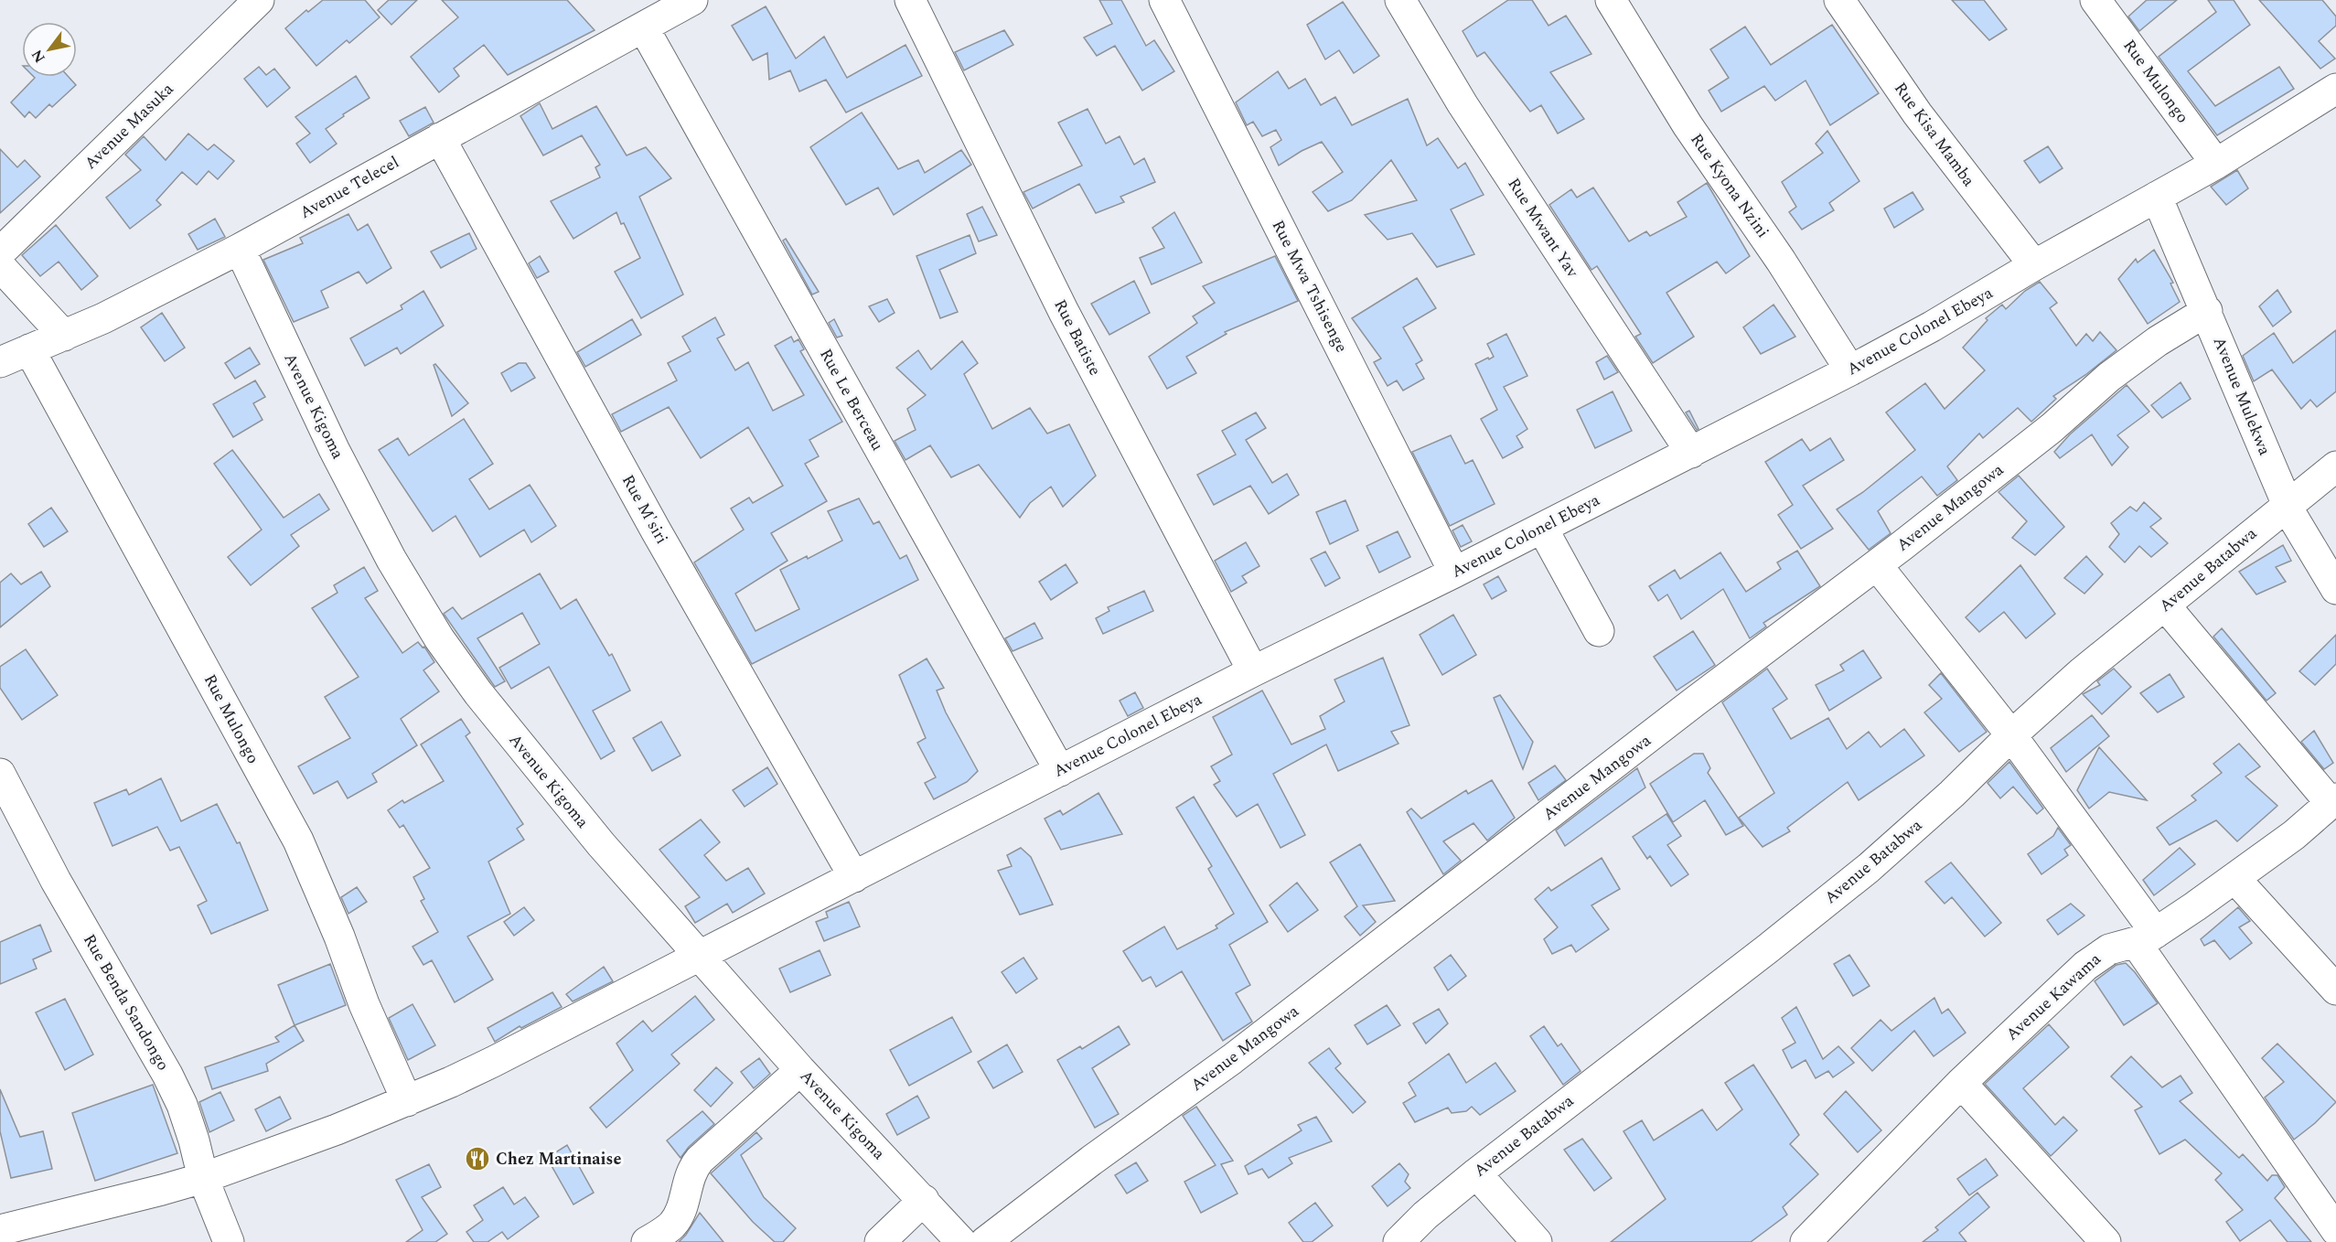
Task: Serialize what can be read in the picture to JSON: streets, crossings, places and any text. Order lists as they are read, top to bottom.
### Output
{
  "streets": {
    "street": [
      "Rue Mulongo",
      "Avenue Masuka",
      "Rue Kisa Mamba",
      "Rue Kyona Nzini",
      "Avenue Telecel",
      "Rue Mwant Yav",
      "Rue Mwa Tshisenge",
      "Avenue Colonel Ebeya",
      "Rue Batiste",
      "Avenue Mulekwa",
      "Rue Le Berceau",
      "Avenue Kigoma",
      "Avenue Mangowa",
      "Rue M'siri",
      "Avenue Batabwa",
      "Avenue Kawama",
      "Rue Benda Sandongo"
    ]
  },
  "crossings": [
    ["Rue Mulongo", "Avenue Telecel"],
    ["Rue Mulongo", "Avenue Colonel Ebeya"],
    ["Rue Kisa Mamba", "Avenue Colonel Ebeya"],
    ["Rue Kyona Nzini", "Avenue Colonel Ebeya"],
    ["Avenue Telecel", "Rue Le Berceau"],
    ["Avenue Telecel", "Avenue Kigoma"],
    ["Avenue Telecel", "Rue M'siri"],
    ["Rue Mwant Yav", "Avenue Colonel Ebeya"],
    ["Rue Mwa Tshisenge", "Avenue Colonel Ebeya"],
    ["Avenue Colonel Ebeya", "Rue Batiste"],
    ["Avenue Colonel Ebeya", "Avenue Mulekwa"],
    ["Avenue Colonel Ebeya", "Rue Le Berceau"],
    ["Avenue Colonel Ebeya", "Avenue Kigoma"],
    ["Avenue Colonel Ebeya", "Rue M'siri"],
    ["Avenue Colonel Ebeya", "Rue Benda Sandongo"],
    ["Avenue Mulekwa", "Avenue Mangowa"],
    ["Avenue Mulekwa", "Avenue Batabwa"]
  ],
  "places": {
    "restaurant": ["Chez Martinaise"]
  },
  "north": "bottom left"
}
